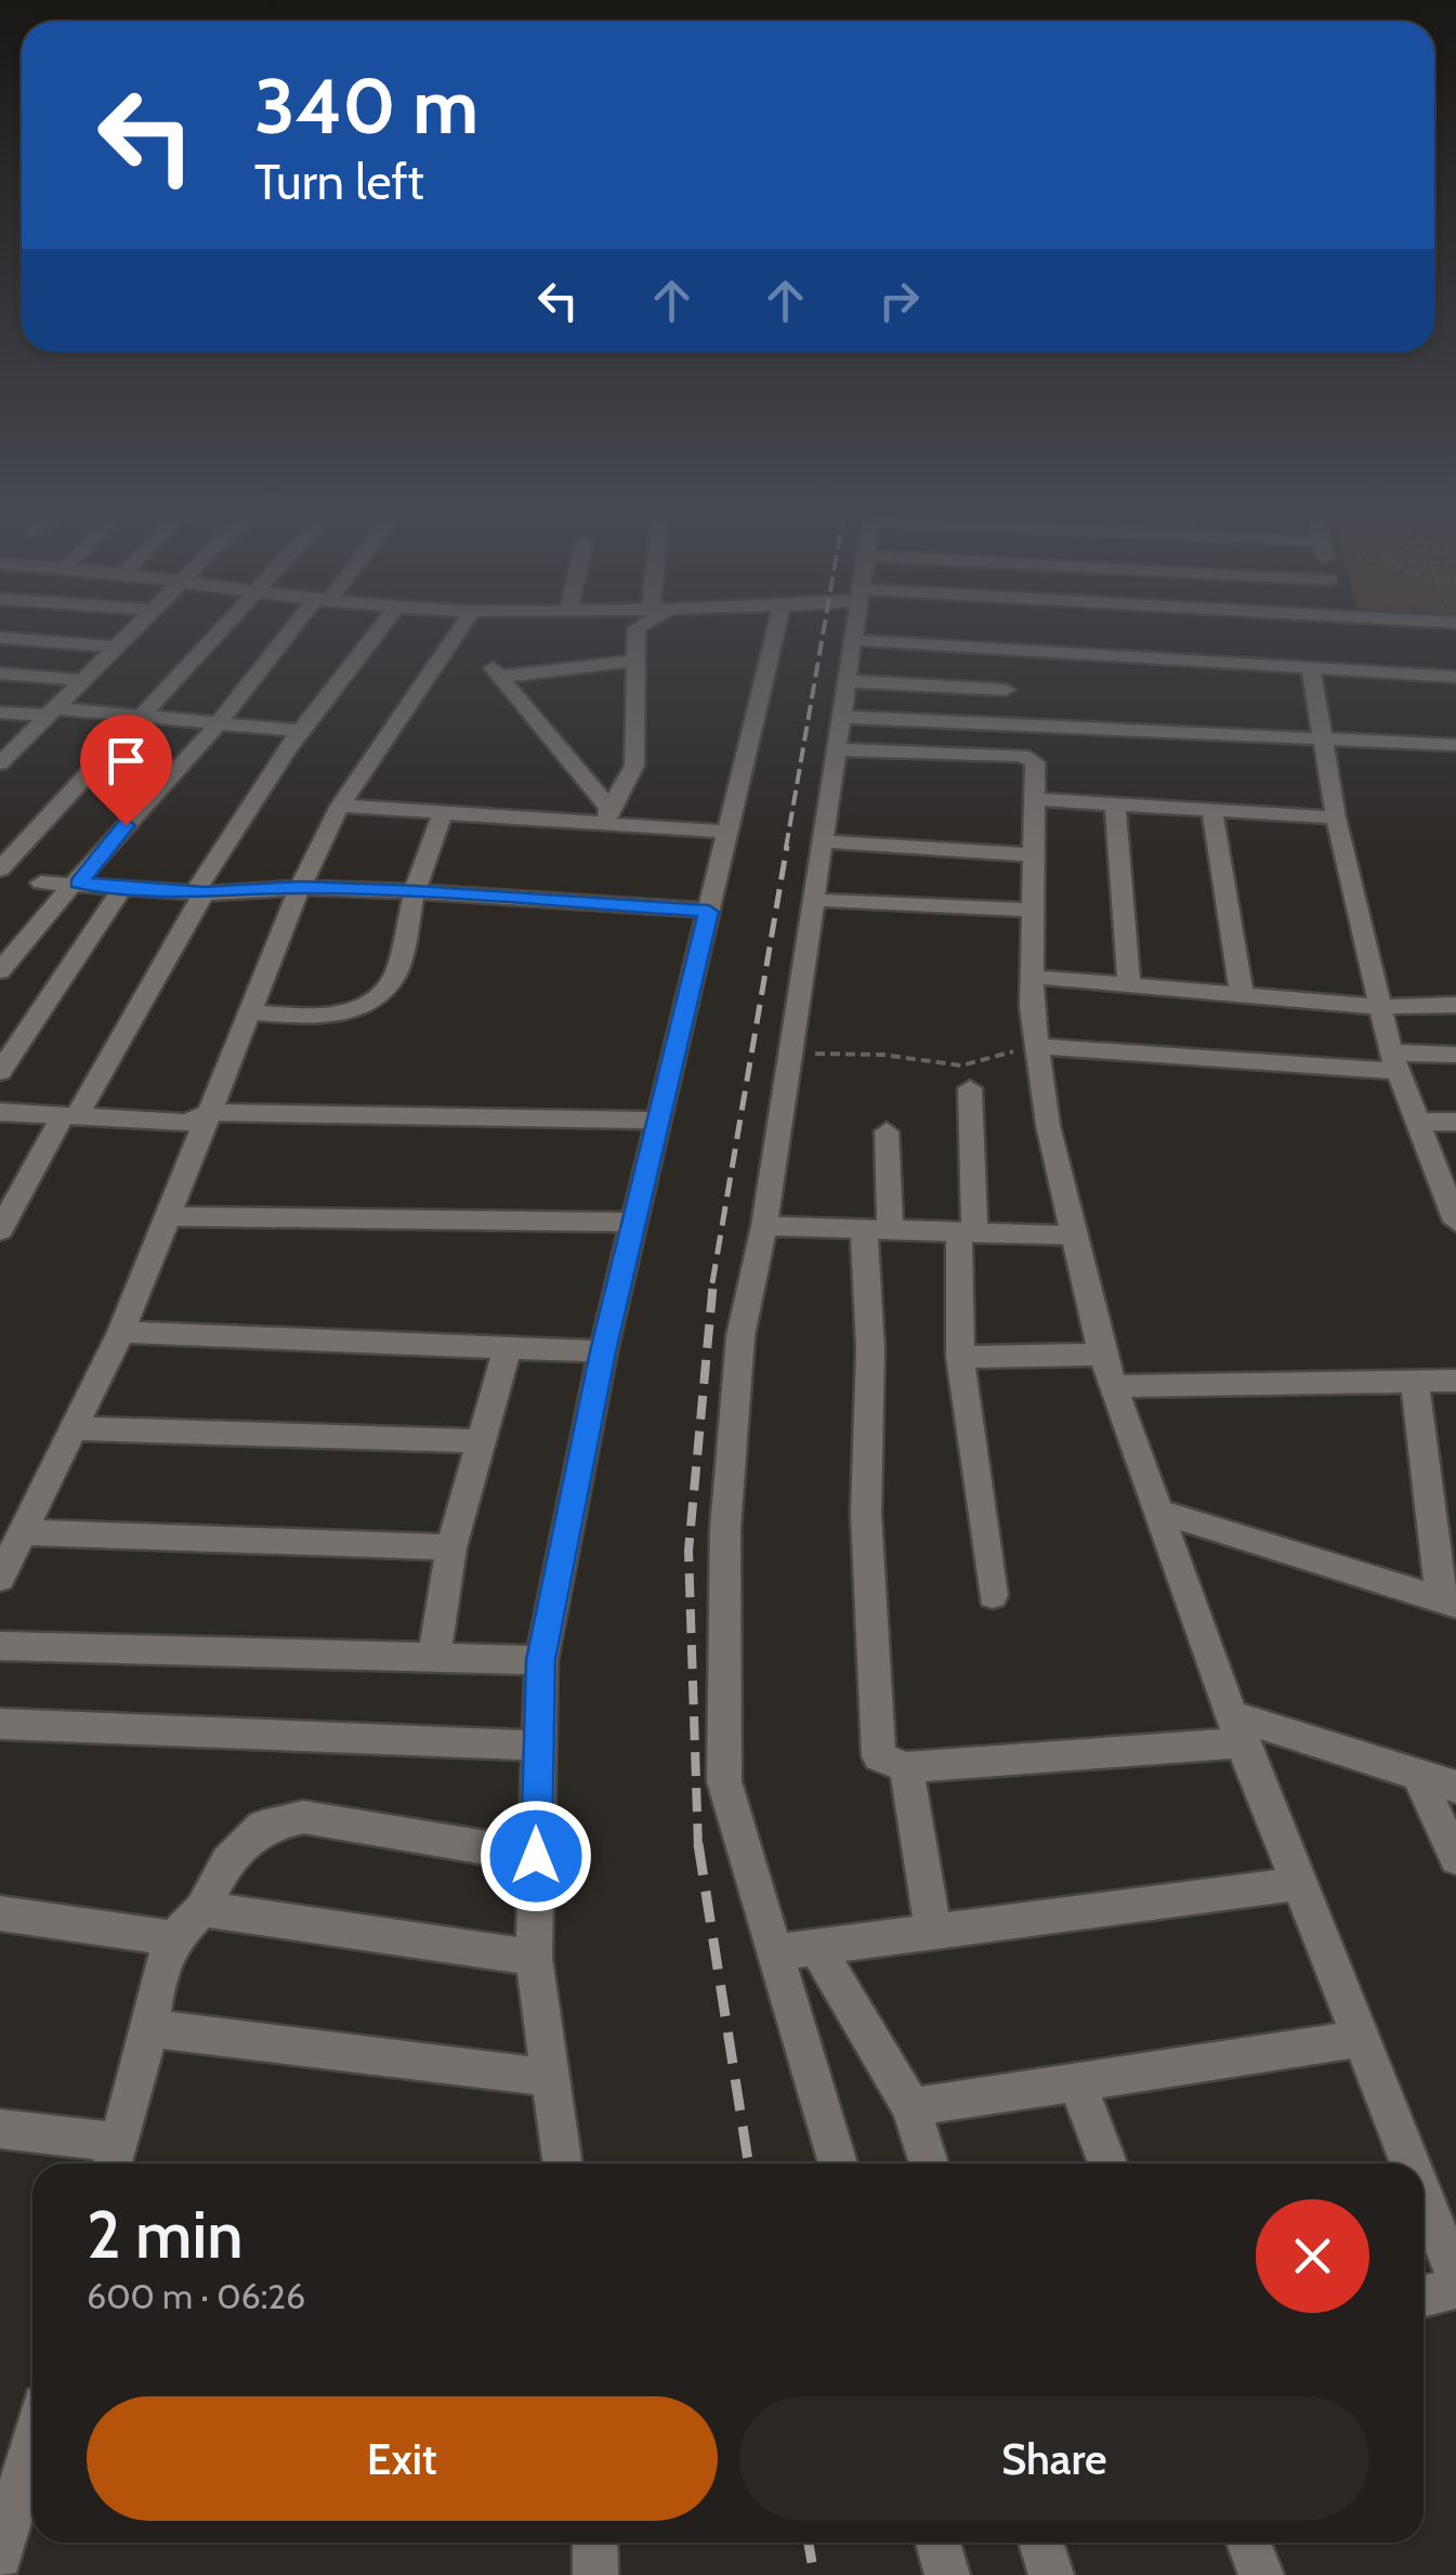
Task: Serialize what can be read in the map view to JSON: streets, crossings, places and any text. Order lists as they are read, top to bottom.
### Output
{
  "page": {
    "turn": ["340 m", "Turn left"],
    "heading": ["2 min", "600 m · 06:26"],
    "buttons": ["Exit", "Share"]
  }
}
